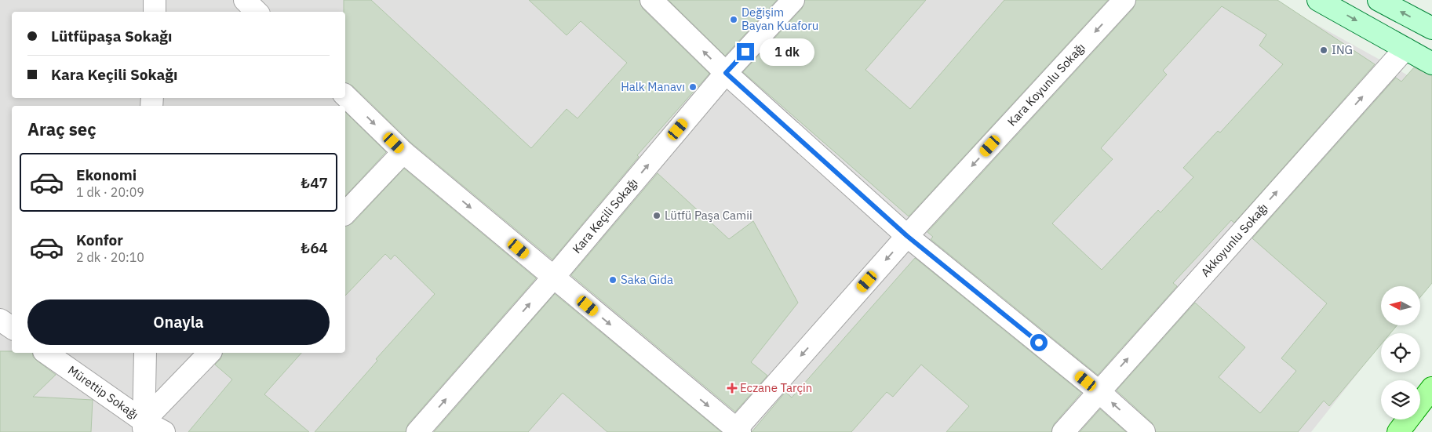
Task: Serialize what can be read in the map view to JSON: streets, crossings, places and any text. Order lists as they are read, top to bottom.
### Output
{
  "streets": {
    "street": [
      "Kara Koyunlu Sokağı",
      "Kara Keçili Sokağı",
      "Akkoyunlu Sokağı",
      "Mürettip Sokağı"
    ]
  },
  "one_way": ["Kara Koyunlu Sokağı", "Kara Keçili Sokağı", "Akkoyunlu Sokağı"],
  "places": {
    "other": [
      "Değişim Bayan Kuaforu",
      "ING",
      "Halk Manavı",
      "Lütfü Paşa Camii",
      "Saka Gida"
    ],
    "health": ["Eczane Tarçin"]
  },
  "north": "left",
  "page": {
    "banner": ["Lütfüpaşa Sokağı", "Kara Keçili Sokağı"],
    "bubble": "1 dk",
    "heading": "Araç seç",
    "list": [
      {
        "name": "Ekonomi",
        "note": "1 dk · 20:09",
        "value": "₺47"
      },
      {
        "name": "Konfor",
        "note": "2 dk · 20:10",
        "value": "₺64"
      }
    ],
    "buttons": "Onayla"
  }
}
